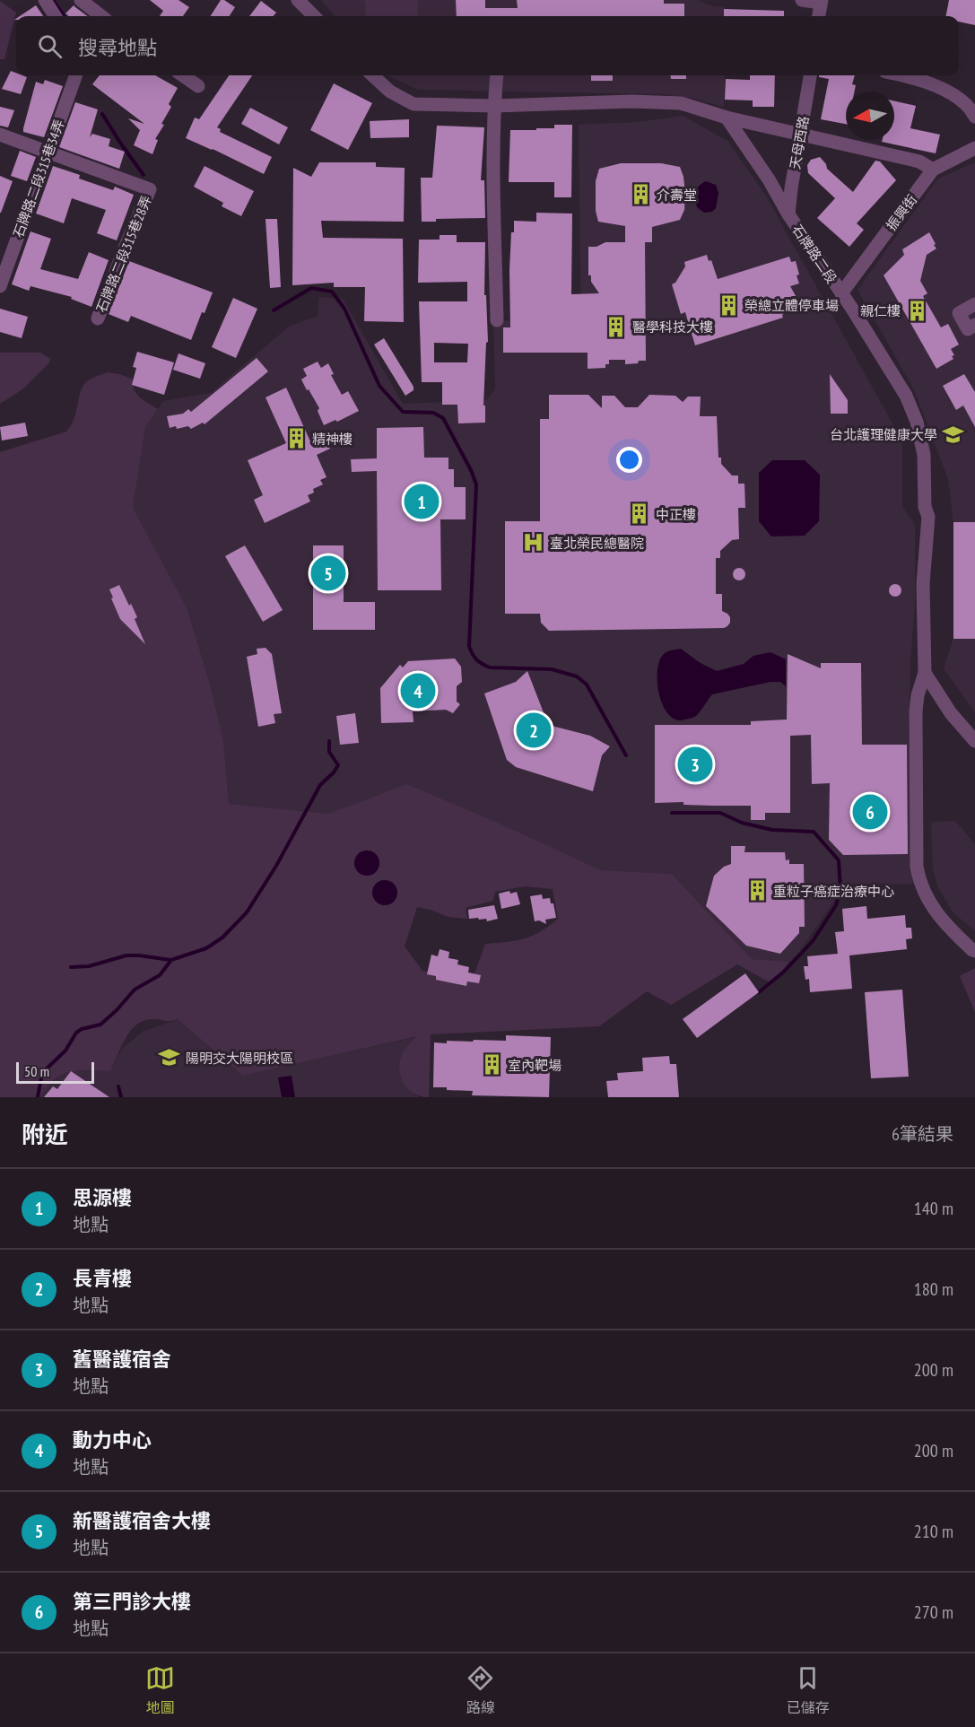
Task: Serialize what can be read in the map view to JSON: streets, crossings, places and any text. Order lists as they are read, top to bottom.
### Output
{
  "streets": {
    "street": [
      "天母西路",
      "石牌路二段315巷34弄",
      "振興街",
      "石牌路二段315巷28弄",
      "石牌路二段"
    ]
  },
  "crossings": [
    ["天母西路", "石牌路二段"],
    ["石牌路二段315巷34弄", "石牌路二段315巷28弄"],
    ["振興街", "石牌路二段"]
  ],
  "places": {
    "building": [
      "介壽堂",
      "榮總立體停車場",
      "親仁樓",
      "醫學科技大樓",
      "精神樓",
      "中正樓",
      "重粒子癌症治療中心",
      "室內靶場"
    ],
    "school or university": ["台北護理健康大學", "陽明交大陽明校區"],
    "hospital": ["臺北榮民總醫院"]
  },
  "scale_bar": "50 m",
  "north": "left",
  "page": {
    "search": "搜尋地點",
    "pins": [
      "1",
      "5",
      "4",
      "2",
      "3",
      "6"
    ],
    "scale": "50 m",
    "heading": ["附近", "6筆結果"],
    "list": [
      {
        "mark": "1",
        "name": "思源樓",
        "note": "地點",
        "value": "140 m"
      },
      {
        "mark": "2",
        "name": "長青樓",
        "note": "地點",
        "value": "180 m"
      },
      {
        "mark": "3",
        "name": "舊醫護宿舍",
        "note": "地點",
        "value": "200 m"
      },
      {
        "mark": "4",
        "name": "動力中心",
        "note": "地點",
        "value": "200 m"
      },
      {
        "mark": "5",
        "name": "新醫護宿舍大樓",
        "note": "地點",
        "value": "210 m"
      },
      {
        "mark": "6",
        "name": "第三門診大樓",
        "note": "地點",
        "value": "270 m"
      }
    ],
    "nav": ["地圖", "路線", "已儲存"]
  }
}
